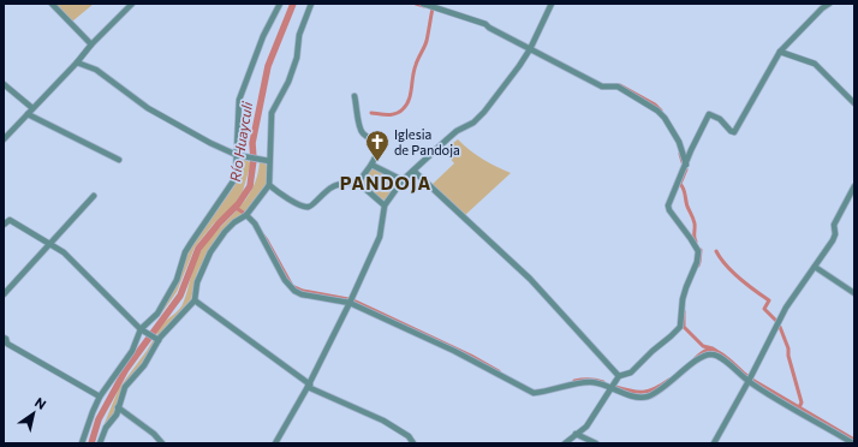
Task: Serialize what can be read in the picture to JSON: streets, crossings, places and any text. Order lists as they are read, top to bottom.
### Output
{
  "districts": ["PANDOJA"],
  "water": ["Río Huayculi"],
  "places": {
    "church": ["Iglesia de Pandoja"]
  },
  "north": "top right"
}
